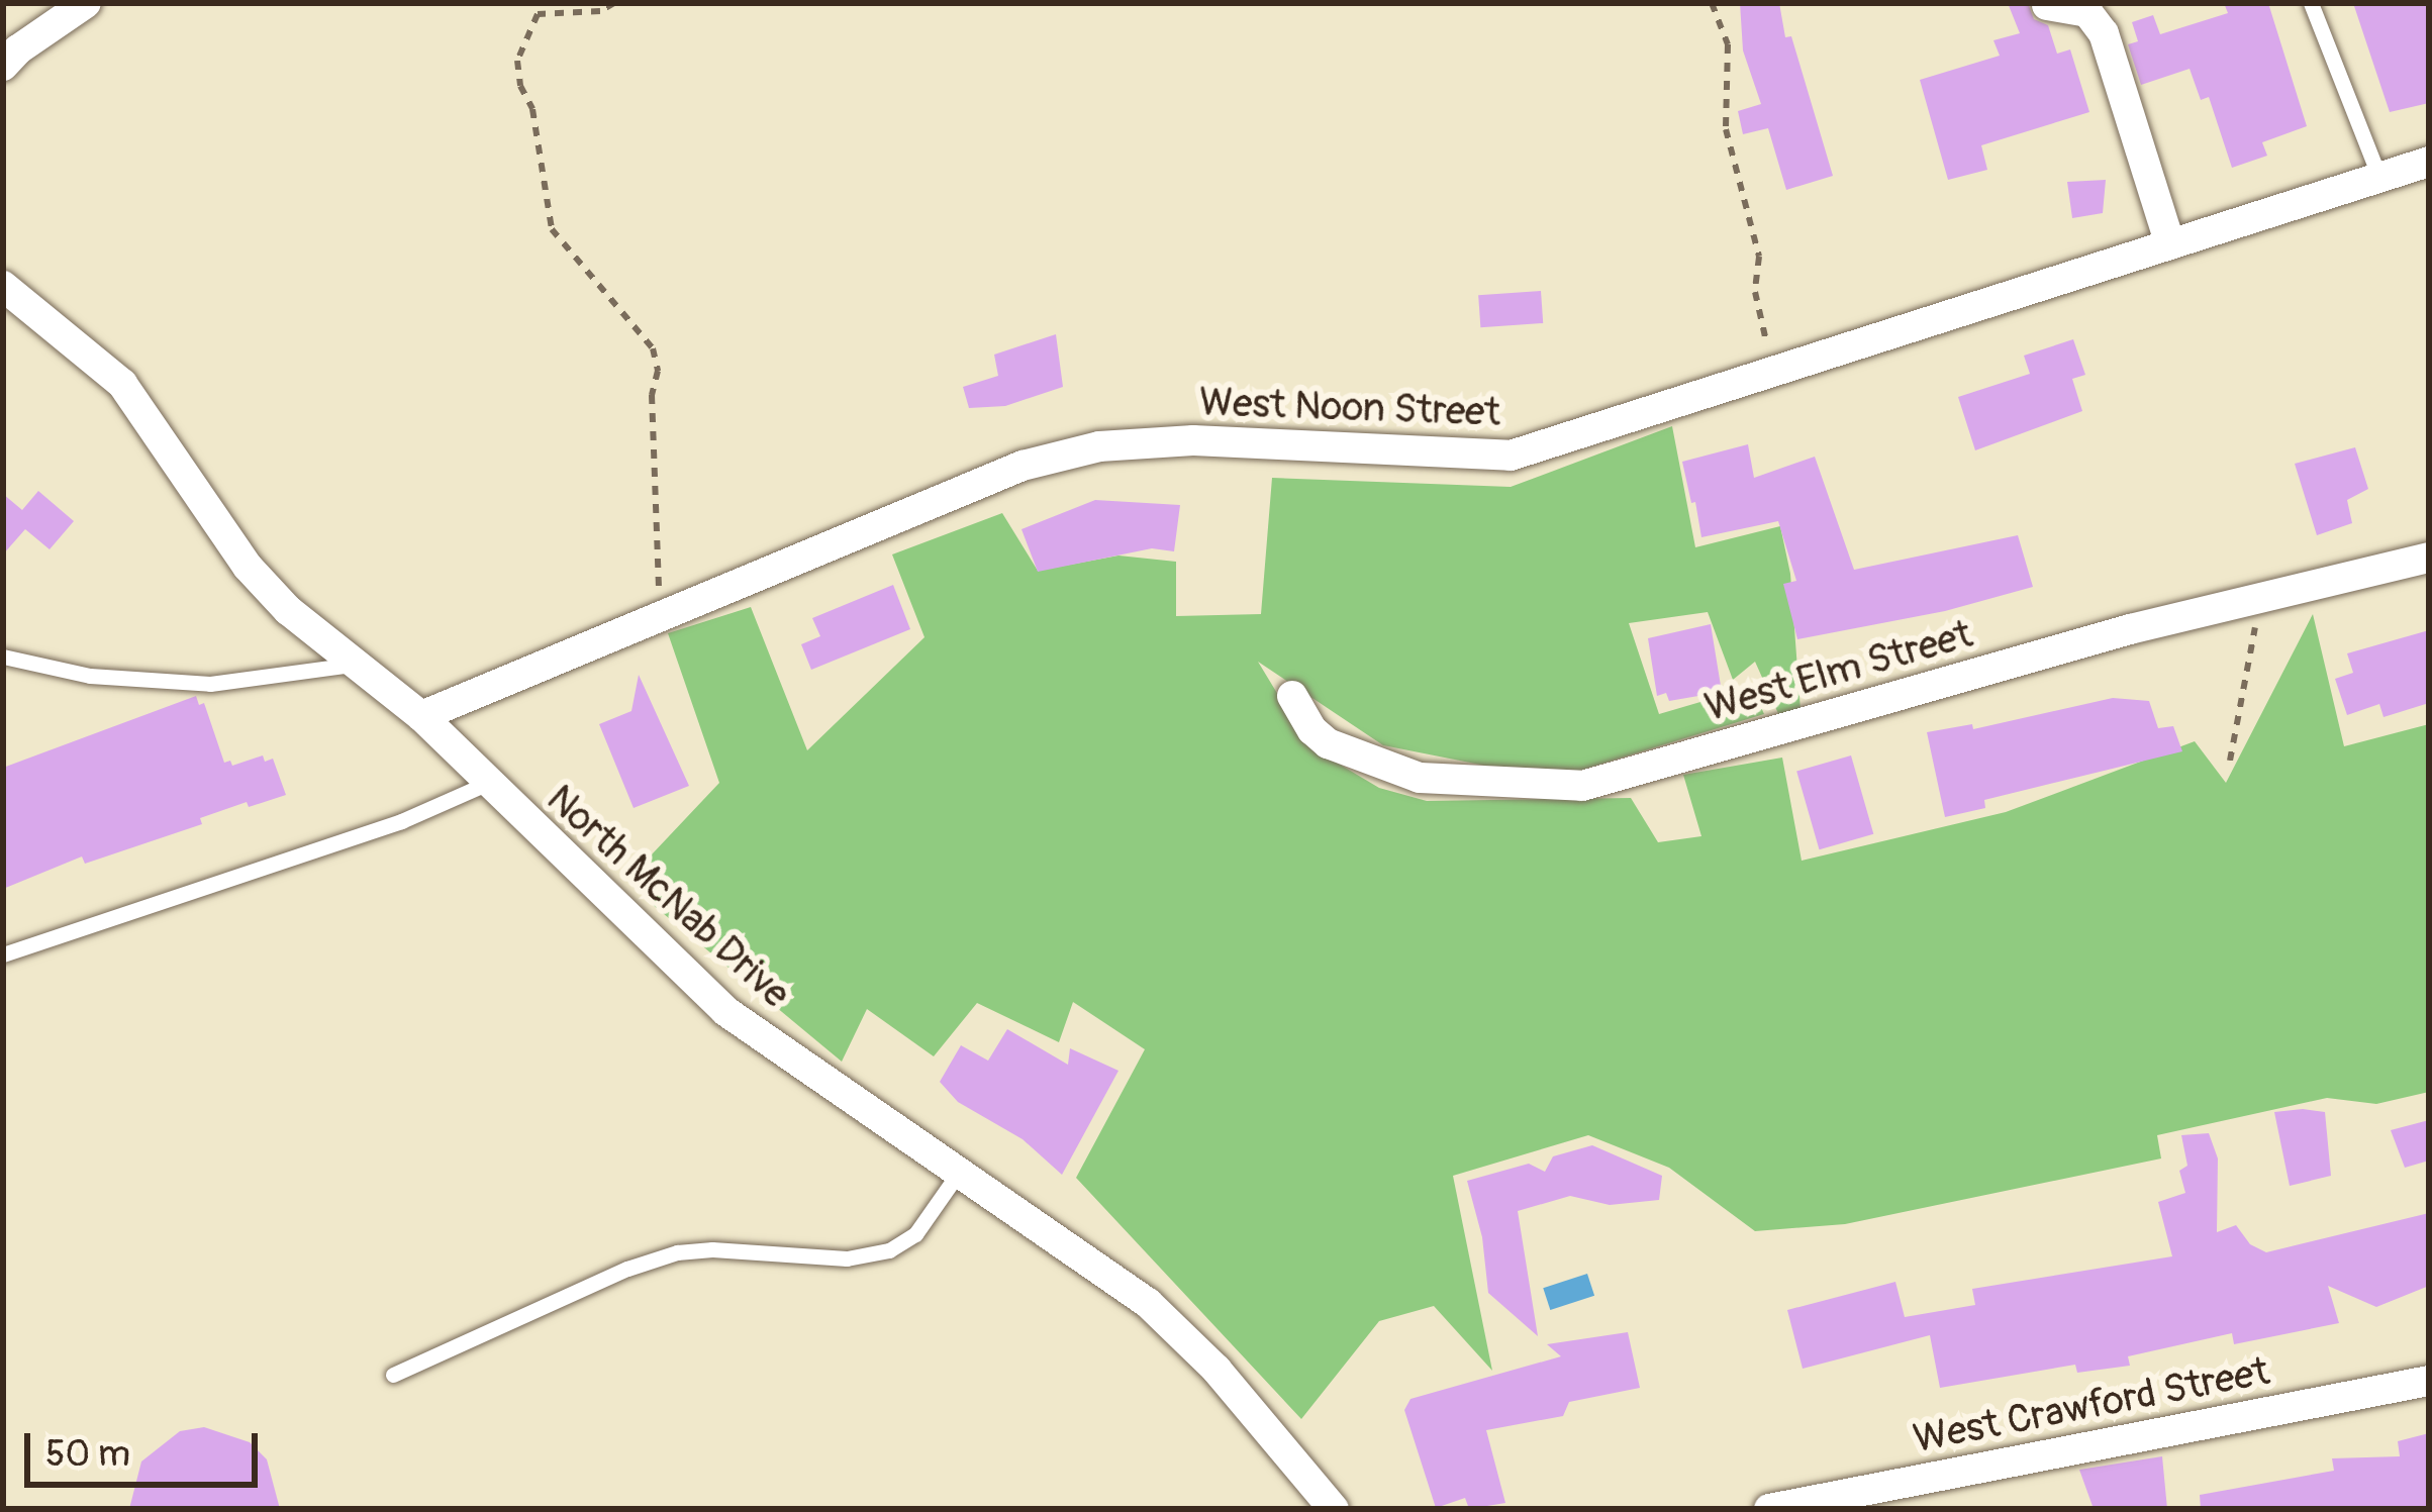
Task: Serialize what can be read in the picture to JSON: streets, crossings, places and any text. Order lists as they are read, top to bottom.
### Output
{
  "streets": {
    "street": [
      "West Noon Street",
      "West Elm Street",
      "North McNab Drive",
      "West Crawford Street"
    ]
  },
  "crossings": [
    ["West Noon Street", "North McNab Drive"]
  ],
  "scale_bar": "50 m"
}
